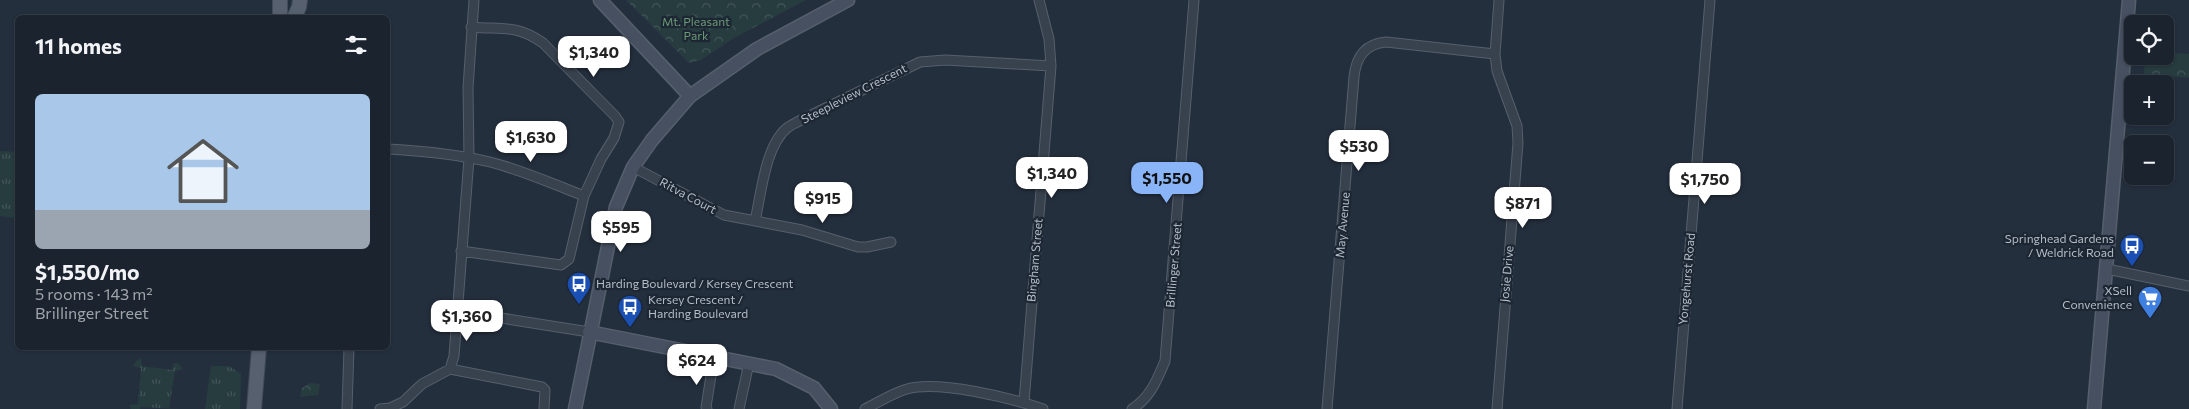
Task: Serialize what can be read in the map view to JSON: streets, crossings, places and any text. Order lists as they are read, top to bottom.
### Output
{
  "streets": {
    "street": [
      "Steepleview Crescent",
      "Ritva Court",
      "May Avenue",
      "Bingham Street",
      "Brillinger Street",
      "Josie Drive",
      "Yongehurst Road"
    ]
  },
  "crossings": [
    ["Steepleview Crescent", "Ritva Court"],
    ["Steepleview Crescent", "Bingham Street"],
    ["May Avenue", "Josie Drive"]
  ],
  "parks": ["Mt. Pleasant Park"],
  "places": {
    "bus stop": ["Springhead Gardens / Weldrick Road", "Harding Boulevard / Kersey Crescent", "Kersey Crescent / Harding Boulevard"],
    "supermarket": ["XSell Convenience"]
  },
  "page": {
    "map_buttons": ["+", "−"],
    "heading": "11 homes",
    "price": [
      "$1,340",
      "$1,630",
      "$530",
      "$1,340",
      "$1,550",
      "$1,750",
      "$915",
      "$871",
      "$595",
      "$1,360",
      "$624"
    ],
    "list": [
      {
        "name": "$1,550/mo",
        "note": "5 rooms · 143 m² · Brillinger Street"
      }
    ]
  }
}
